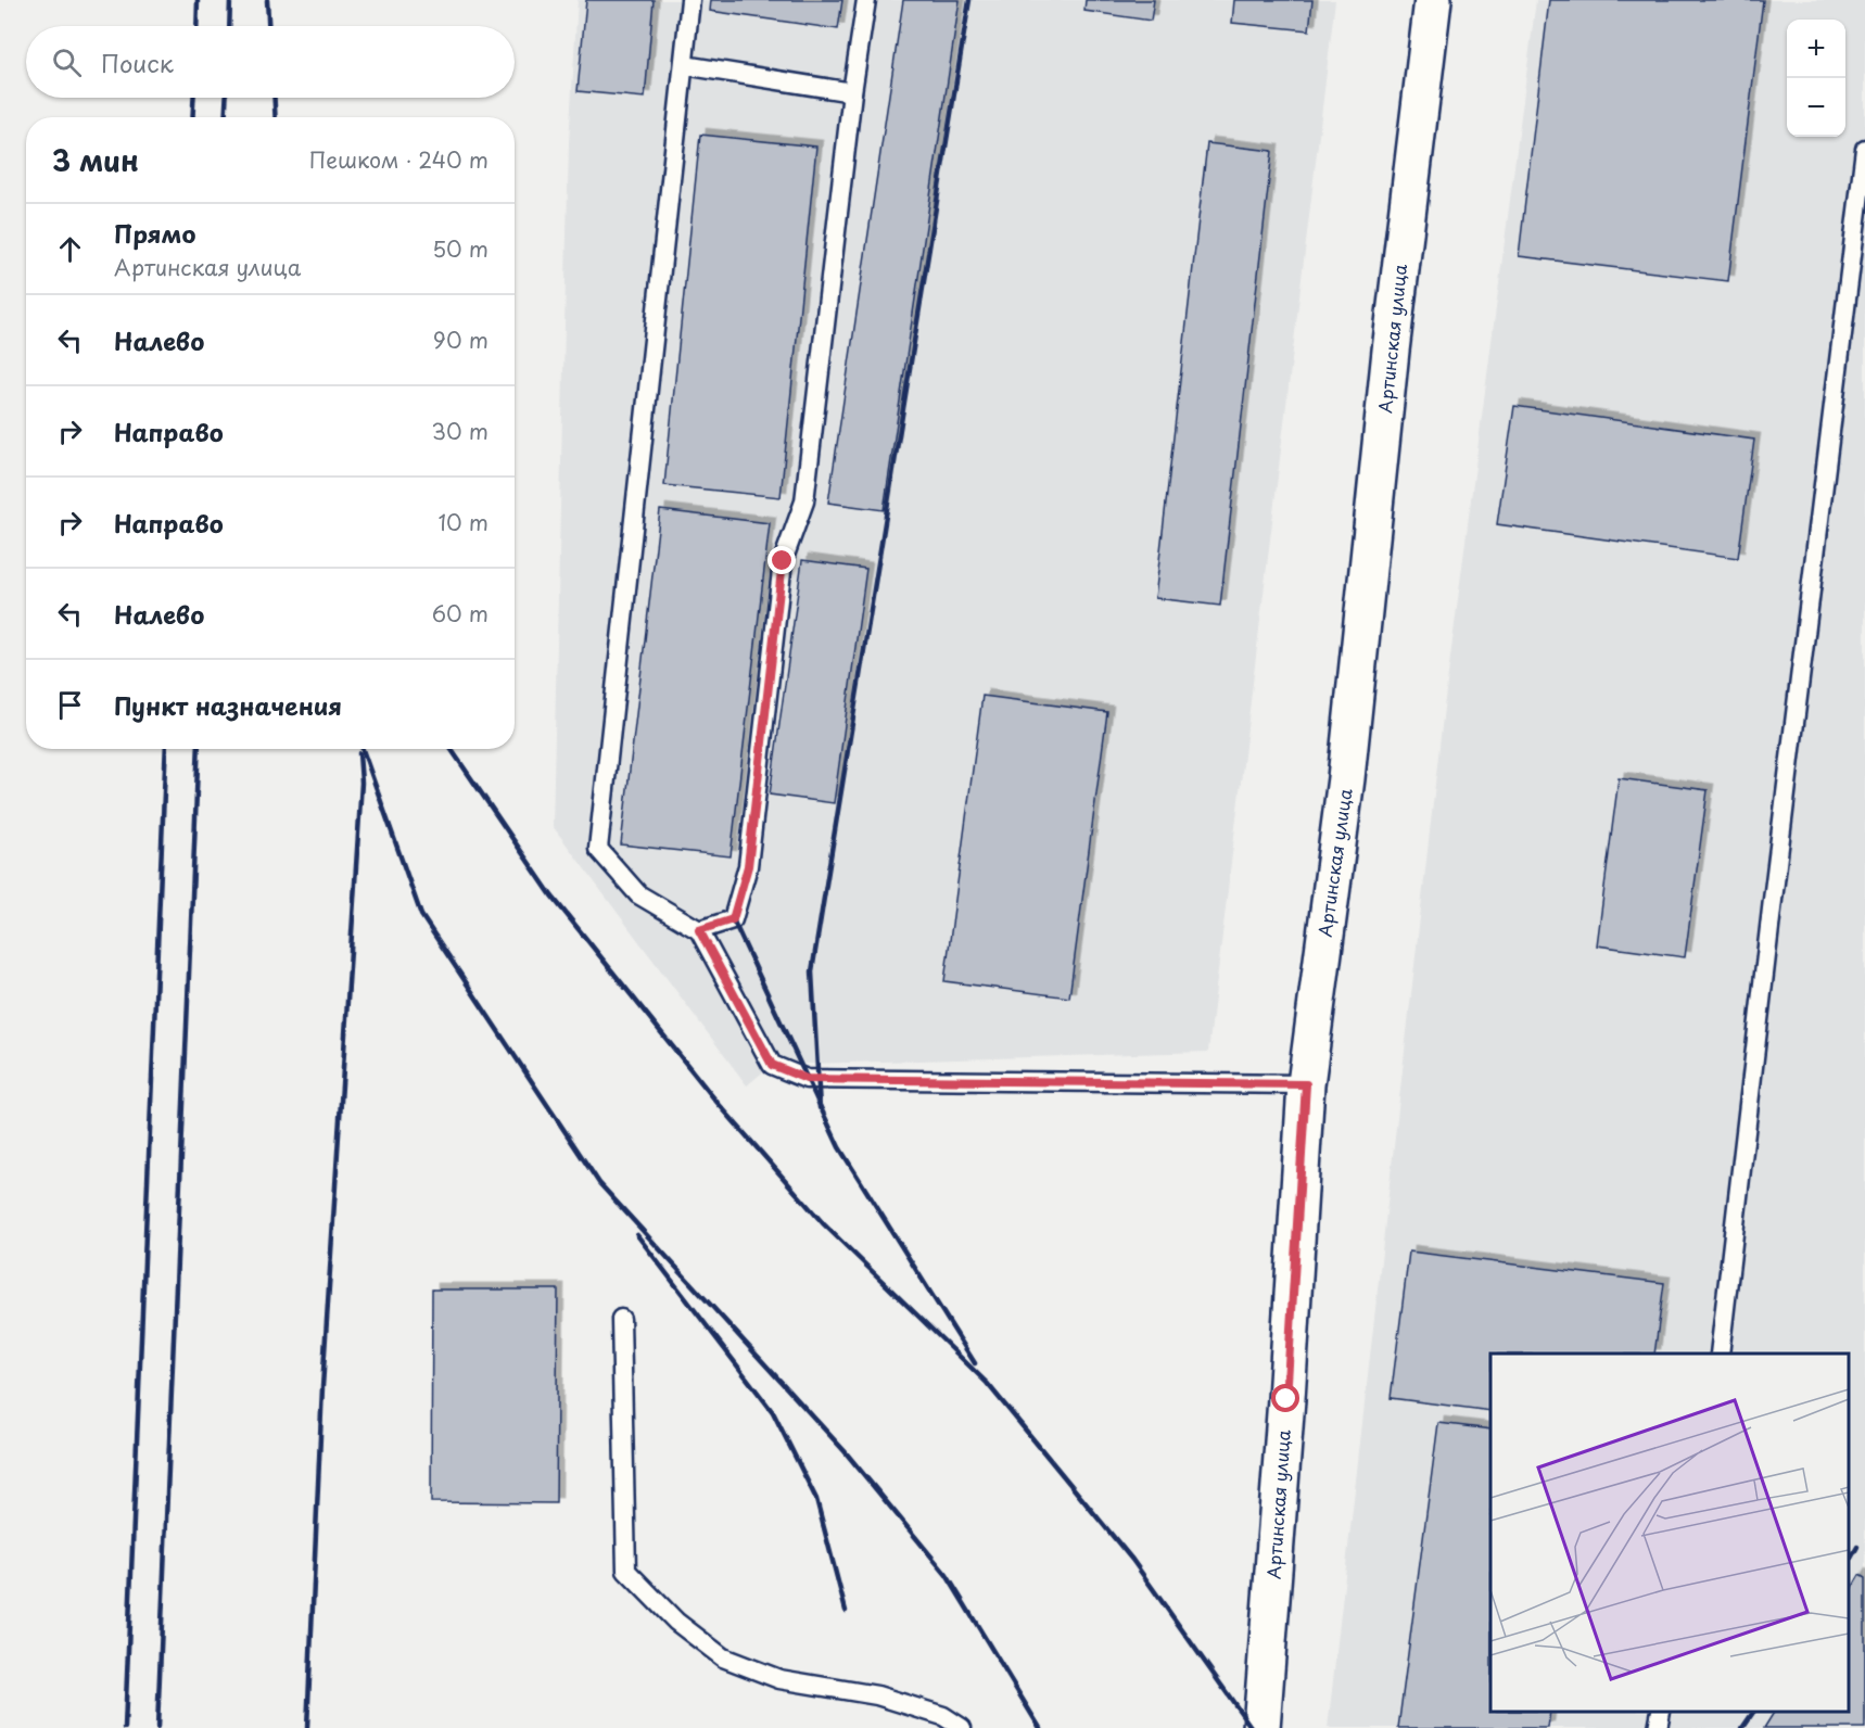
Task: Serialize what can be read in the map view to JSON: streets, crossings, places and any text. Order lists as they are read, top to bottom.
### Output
{
  "streets": {
    "street": ["Артинская улица"]
  },
  "page": {
    "map_buttons": ["+", "−"],
    "search": "Поиск",
    "heading": ["3 мин", "Пешком · 240 m"],
    "list": [
      ["Прямо", "Артинская улица", "50 m"],
      ["Налево", "90 m"],
      ["Направо", "30 m"],
      ["Направо", "10 m"],
      ["Налево", "60 m"],
      "Пункт назначения"
    ]
  }
}
